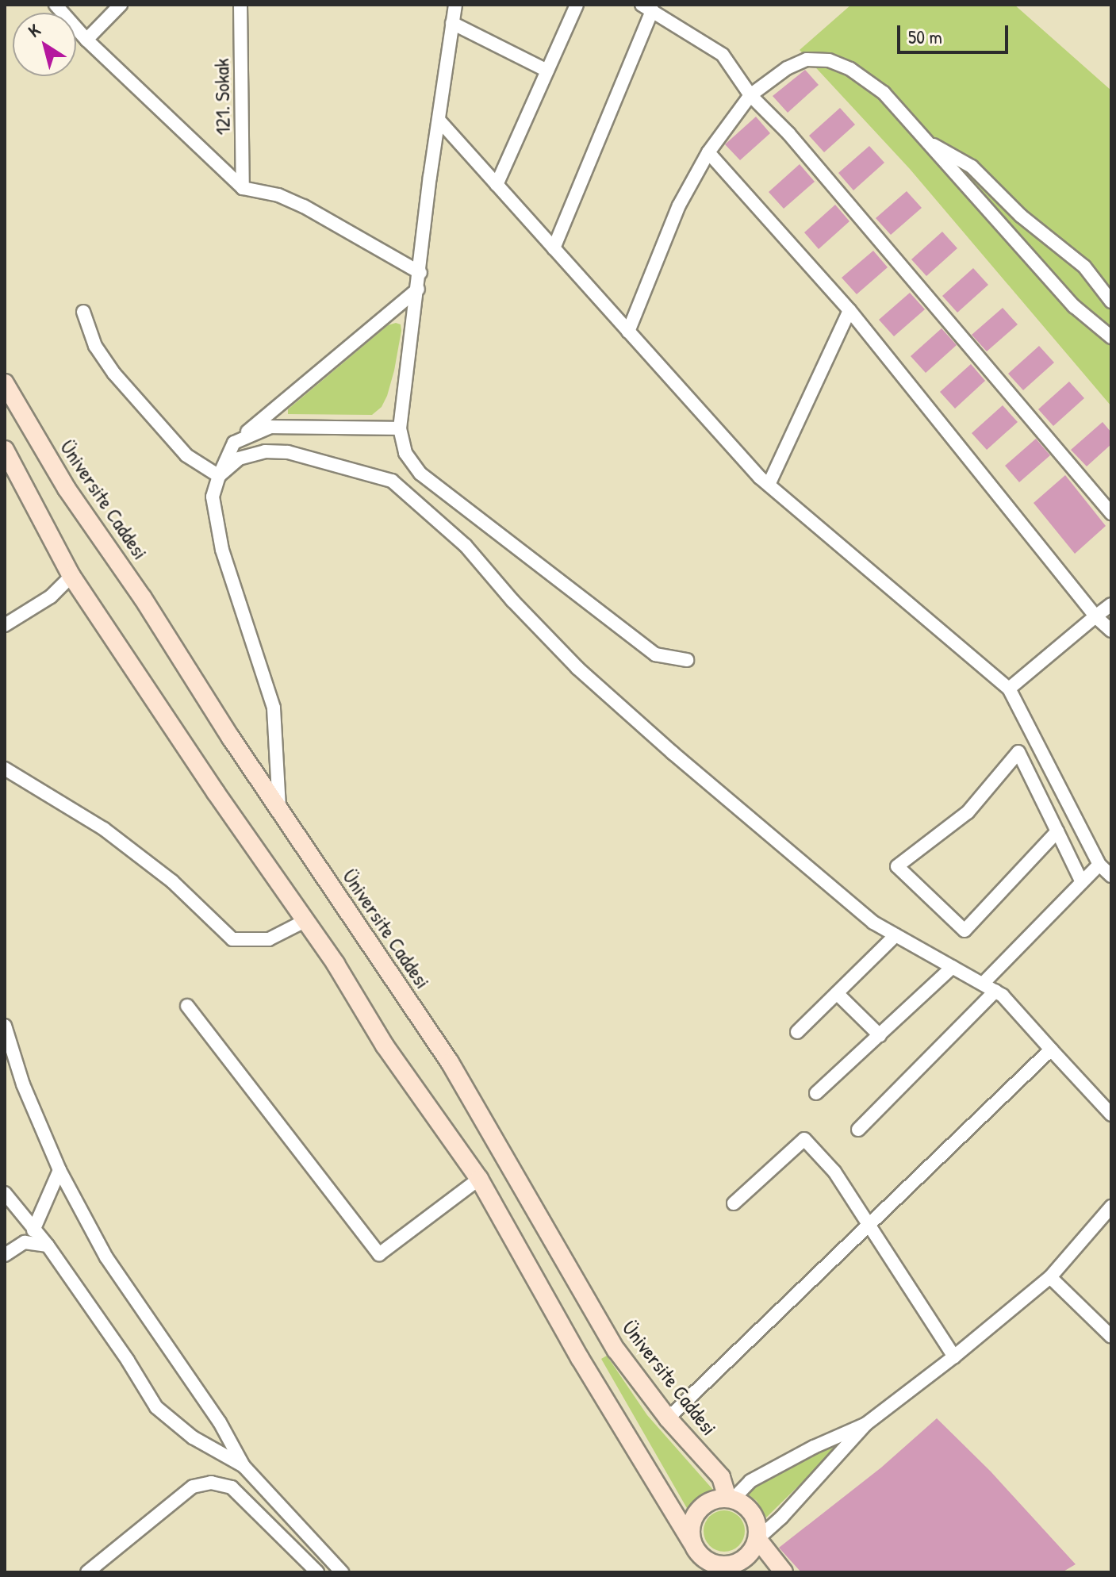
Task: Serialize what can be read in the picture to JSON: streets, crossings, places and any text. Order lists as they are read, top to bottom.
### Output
{
  "streets": {
    "main road": ["Üniversite Caddesi"],
    "street": ["121. Sokak"]
  },
  "scale_bar": "50 m",
  "north": "top left"
}
